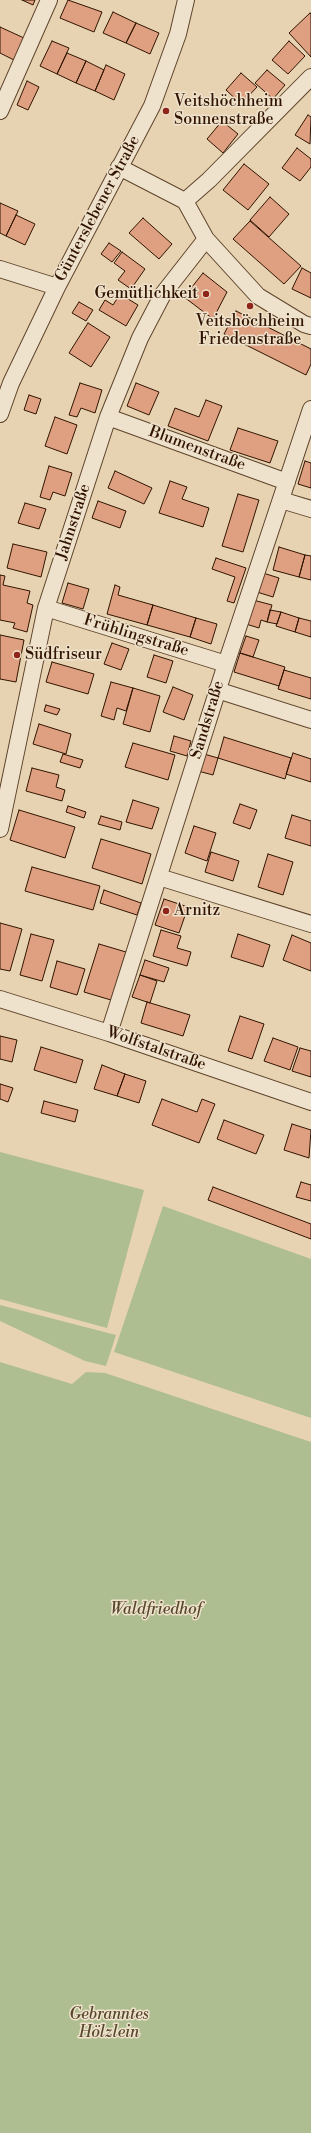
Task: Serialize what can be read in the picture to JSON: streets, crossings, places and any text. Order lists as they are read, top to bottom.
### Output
{
  "streets": {
    "street": [
      "Günterslebener Straße",
      "Blumenstraße",
      "Jahnstraße",
      "Frühlingstraße",
      "Sandstraße",
      "Wolfstalstraße"
    ]
  },
  "crossings": [
    ["Blumenstraße", "Jahnstraße"],
    ["Blumenstraße", "Sandstraße"],
    ["Jahnstraße", "Frühlingstraße"],
    ["Frühlingstraße", "Sandstraße"],
    ["Sandstraße", "Wolfstalstraße"]
  ],
  "parks": ["Waldfriedhof", "Gebranntes Hölzlein"],
  "places": [
    "Veitshöchheim Sonnenstraße",
    "Gemütlichkeit",
    "Veitshöchheim Friedenstraße",
    "Südfriseur",
    "Arnitz"
  ]
}
